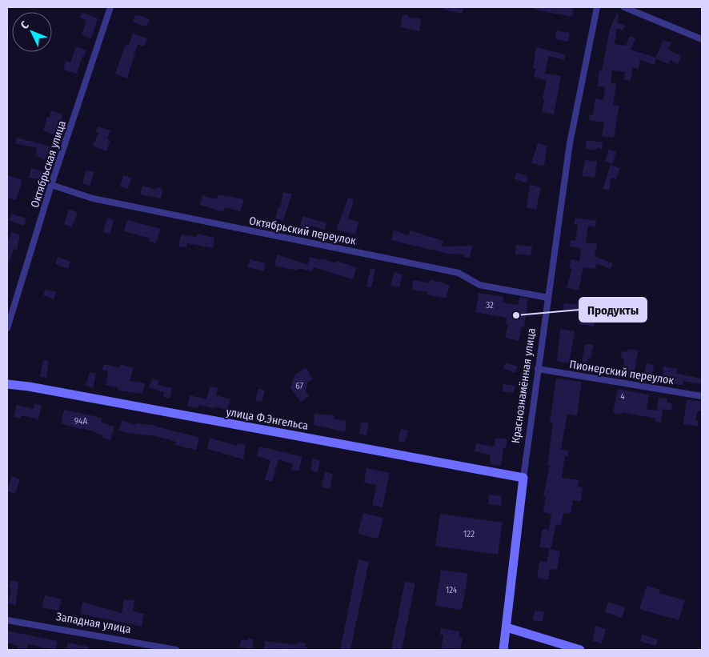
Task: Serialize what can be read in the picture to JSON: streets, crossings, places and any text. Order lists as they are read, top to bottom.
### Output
{
  "streets": {
    "main road": ["Краснознамённая улица", "улица Ф.Энгельса"],
    "street": [
      "Октябрьская улица",
      "Октябрьский переулок",
      "Пионерский переулок",
      "Западная улица"
    ]
  },
  "crossings": [
    ["Октябрьская улица", "Октябрьский переулок"],
    ["Октябрьский переулок", "Краснознамённая улица"],
    ["Пионерский переулок", "Краснознамённая улица"],
    ["Краснознамённая улица", "улица Ф.Энгельса"]
  ],
  "places": ["Продукты"],
  "house_numbers": [
    "32",
    "67",
    "4",
    "94А",
    "122",
    "124"
  ],
  "north": "top left"
}
